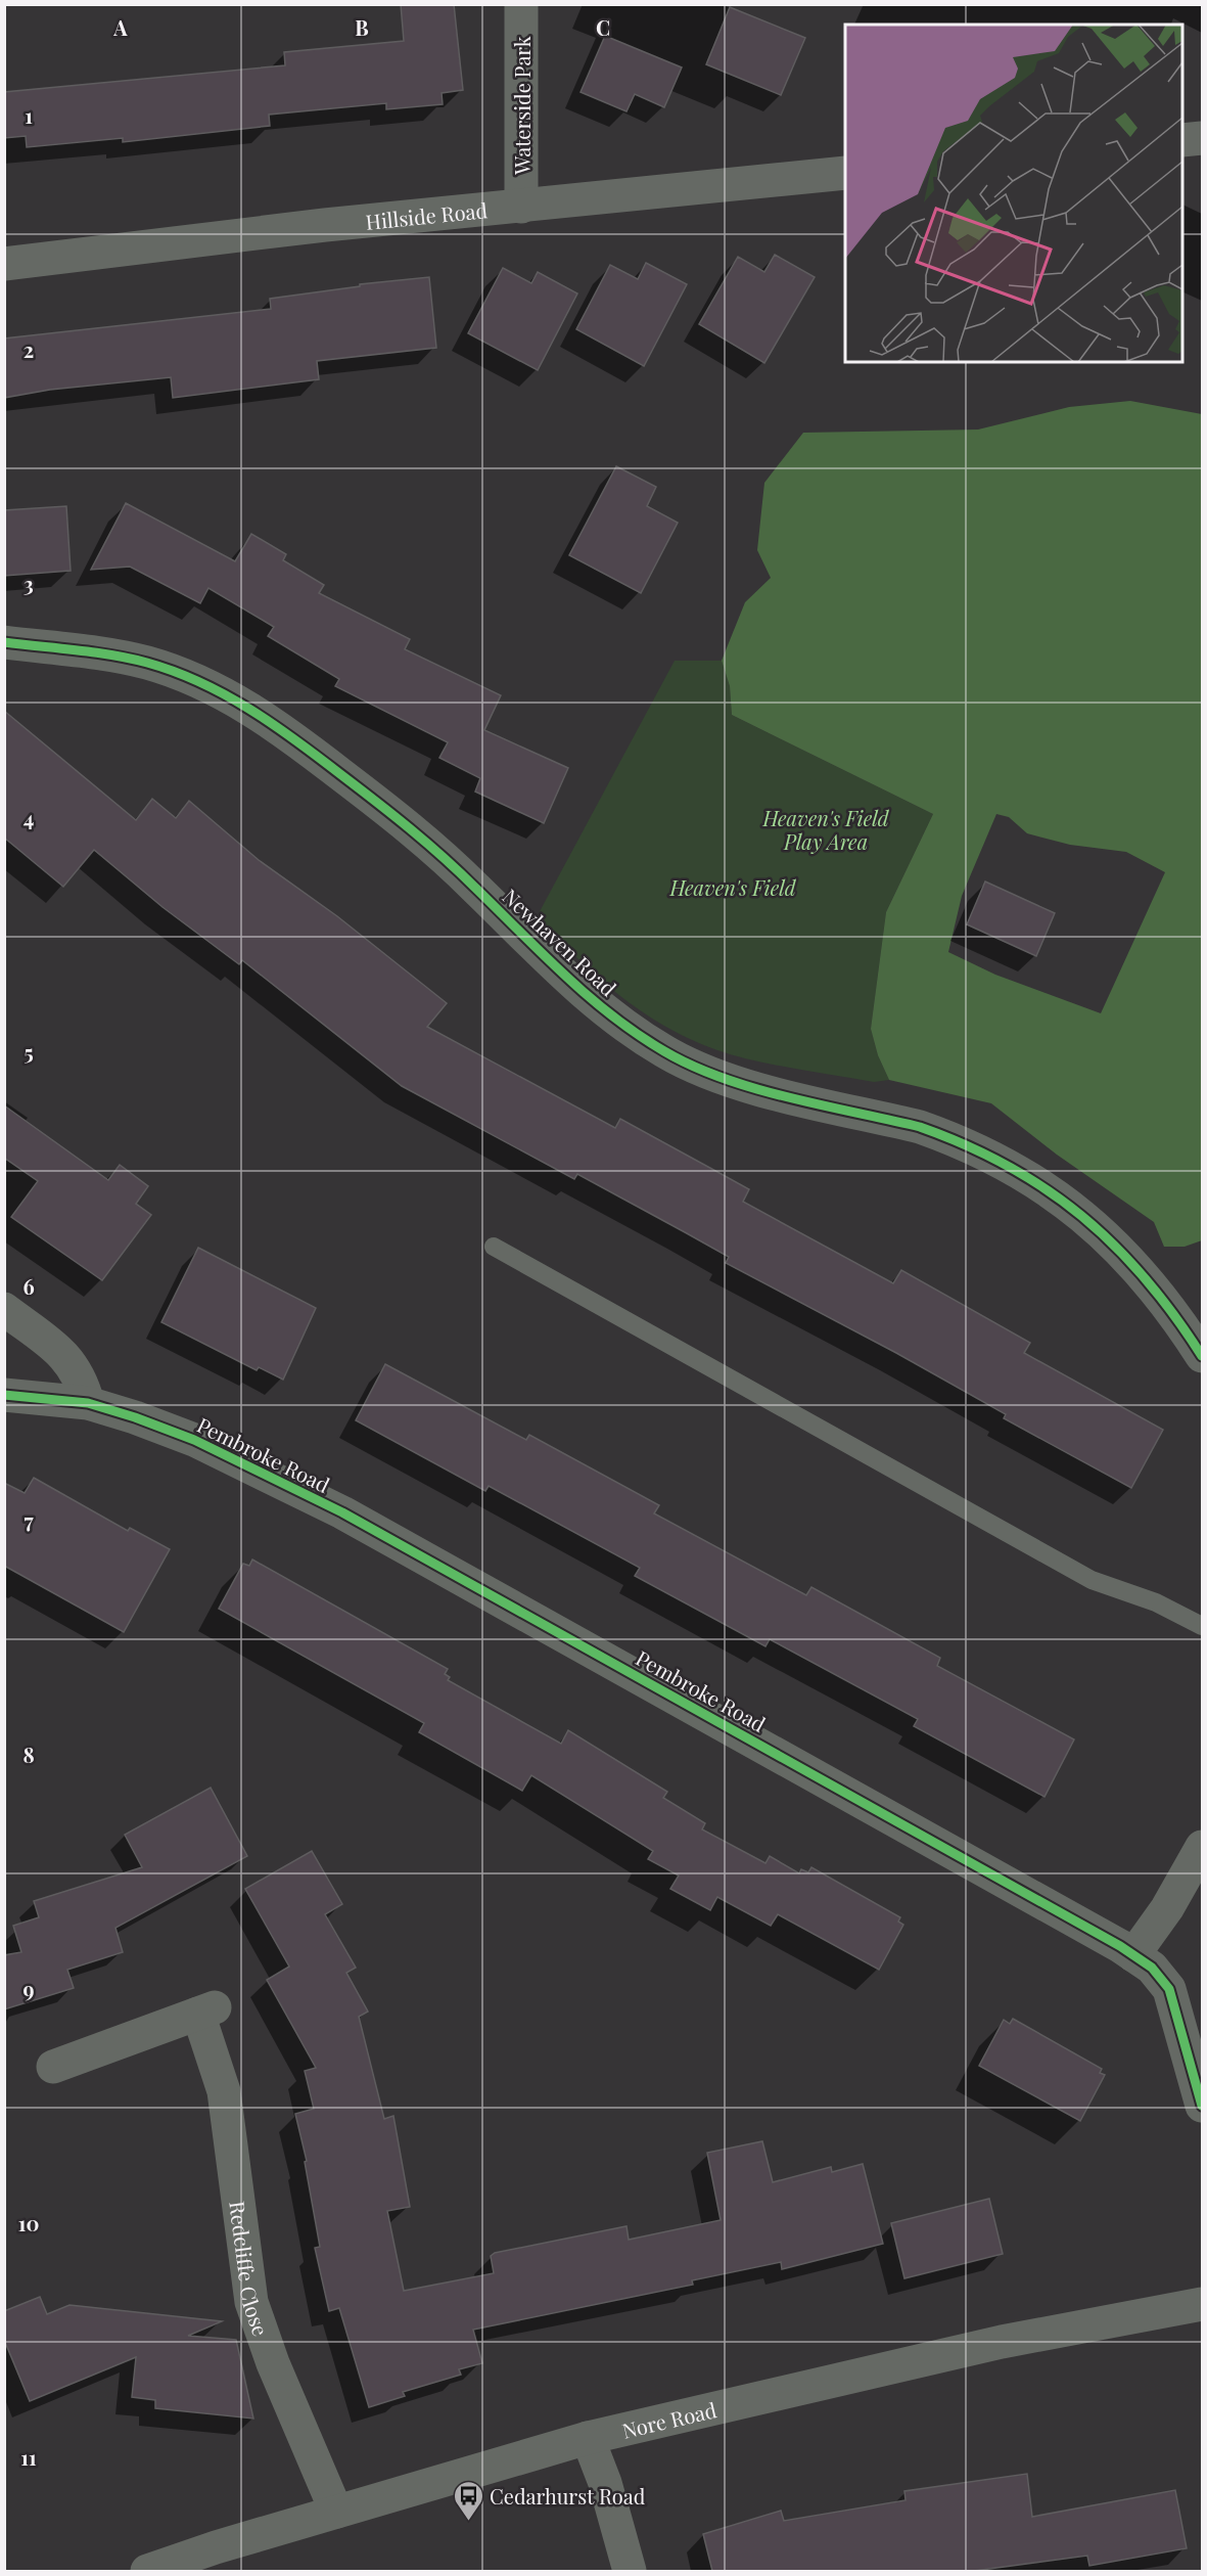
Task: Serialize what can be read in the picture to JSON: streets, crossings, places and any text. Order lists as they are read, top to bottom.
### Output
{
  "streets": {
    "street": [
      "Waterside Park",
      "Hillside Road",
      "Newhaven Road",
      "Pembroke Road",
      "Redcliffe Close",
      "Nore Road"
    ]
  },
  "crossings": [
    ["Waterside Park", "Hillside Road"],
    ["Redcliffe Close", "Nore Road"]
  ],
  "parks": ["Heaven's Field Play Area", "Heaven's Field"],
  "places": {
    "bus stop": ["Cedarhurst Road"]
  },
  "grid": {
    "columns": ["A", "B", "C"],
    "rows": [
      "1",
      "2",
      "3",
      "4",
      "5",
      "6",
      "7",
      "8",
      "9",
      "10",
      "11"
    ]
  }
}
